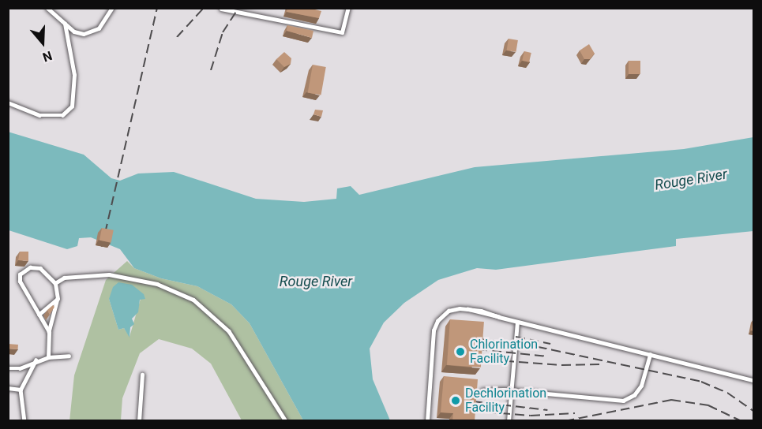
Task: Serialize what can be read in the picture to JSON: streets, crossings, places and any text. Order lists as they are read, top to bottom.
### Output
{
  "water": ["Rouge River"],
  "places": ["Chlorination Facility", "Dechlorination Facility"],
  "north": "bottom"
}
